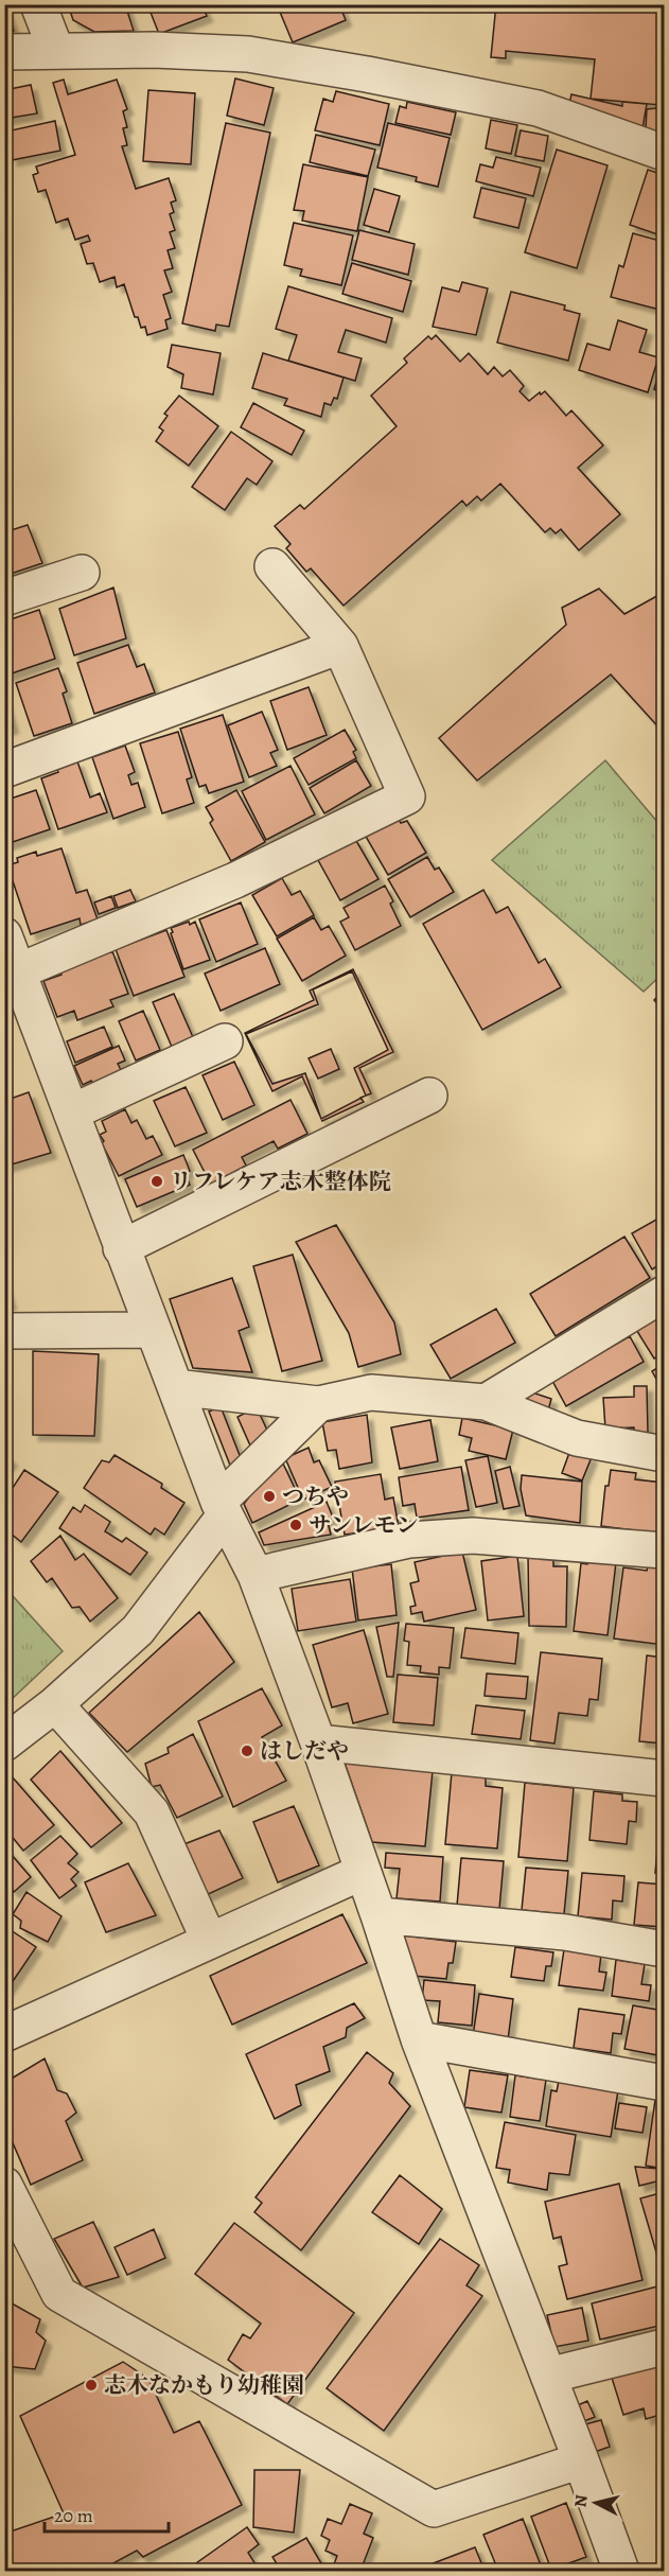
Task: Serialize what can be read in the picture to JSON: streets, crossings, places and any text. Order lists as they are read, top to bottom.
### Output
{
  "places": [
    "リフレケア志木整体院",
    "つちや",
    "サンレモン",
    "はしだや",
    "志木なかもり幼稚園"
  ],
  "scale_bar": "20 m",
  "north": "left"
}
